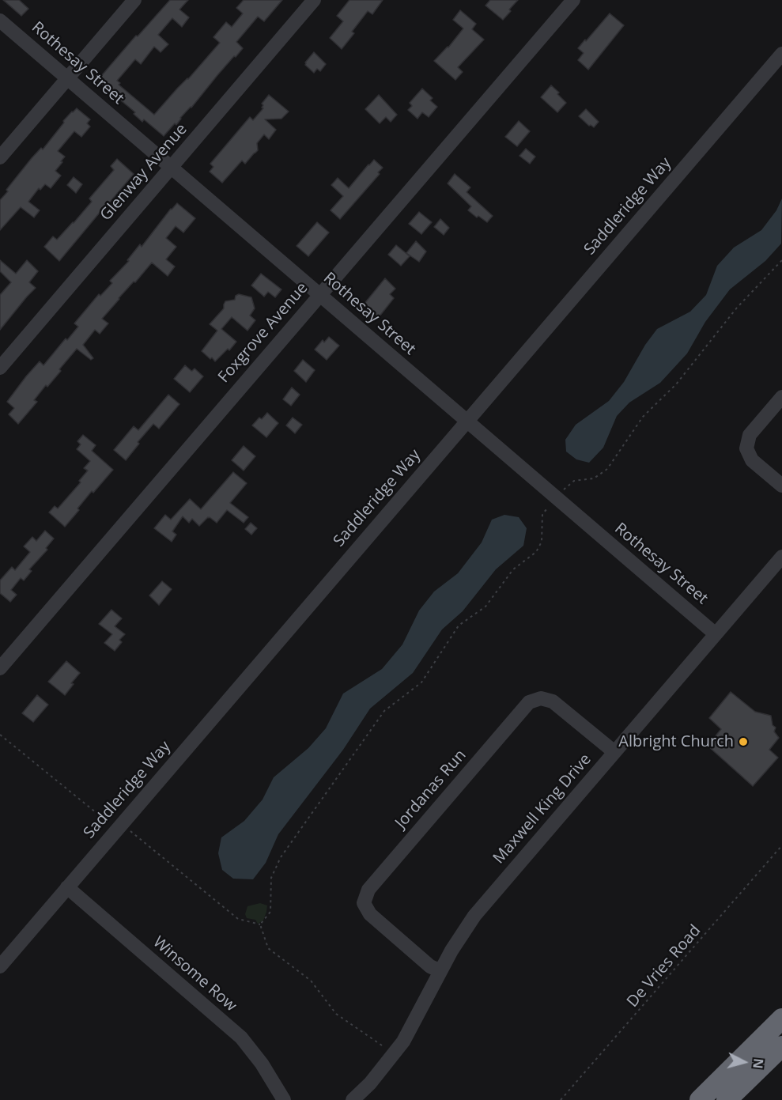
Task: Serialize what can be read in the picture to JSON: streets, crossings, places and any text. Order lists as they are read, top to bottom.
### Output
{
  "streets": {
    "street": [
      "Rothesay Street",
      "Glenway Avenue",
      "Saddleridge Way",
      "Foxgrove Avenue",
      "Jordanas Run",
      "Maxwell King Drive",
      "Winsome Row"
    ],
    "path": ["De Vries Road"]
  },
  "crossings": [
    ["Rothesay Street", "Glenway Avenue"],
    ["Rothesay Street", "Saddleridge Way"],
    ["Rothesay Street", "Foxgrove Avenue"],
    ["Rothesay Street", "Maxwell King Drive"],
    ["Saddleridge Way", "Winsome Row"],
    ["Jordanas Run", "Maxwell King Drive"]
  ],
  "places": ["Albright Church"],
  "north": "right"
}
